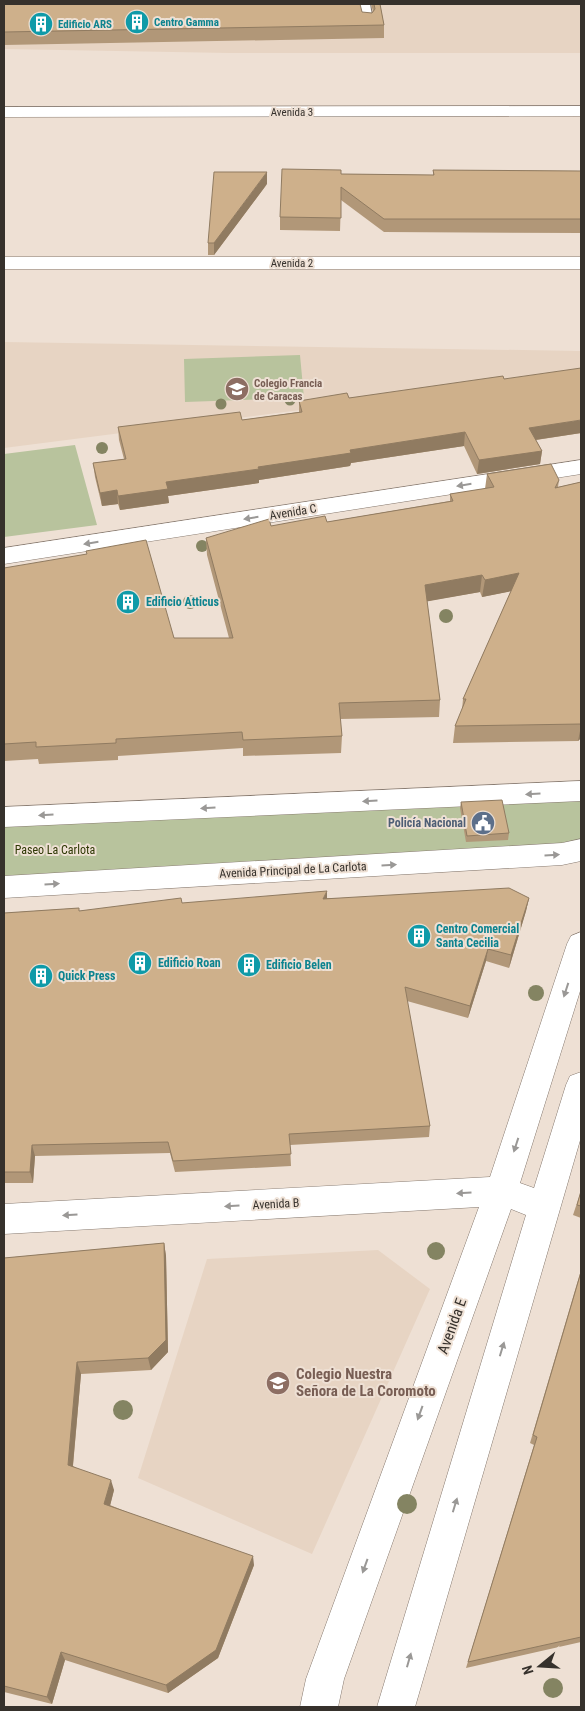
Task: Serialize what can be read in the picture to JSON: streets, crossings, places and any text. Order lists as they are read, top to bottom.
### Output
{
  "streets": {
    "street": [
      "Avenida 3",
      "Avenida 2",
      "Avenida C",
      "Avenida Principal de La Carlota",
      "Avenida B",
      "Avenida E"
    ]
  },
  "crossings": [
    ["Avenida B", "Avenida E"]
  ],
  "one_way": ["Avenida C", "Avenida B"],
  "parks": ["Paseo La Carlota"],
  "places": {
    "building": [
      "Centro Gamma",
      "Edificio ARS",
      "Edificio Atticus",
      "Centro Comercial Santa Cecilia",
      "Edificio Roan",
      "Edificio Belen",
      "Quick Press"
    ],
    "school or university": ["Colegio Francia de Caracas", "Colegio Nuestra Señora de La Coromoto"],
    "public building": ["Policía Nacional"]
  },
  "north": "left"
}
